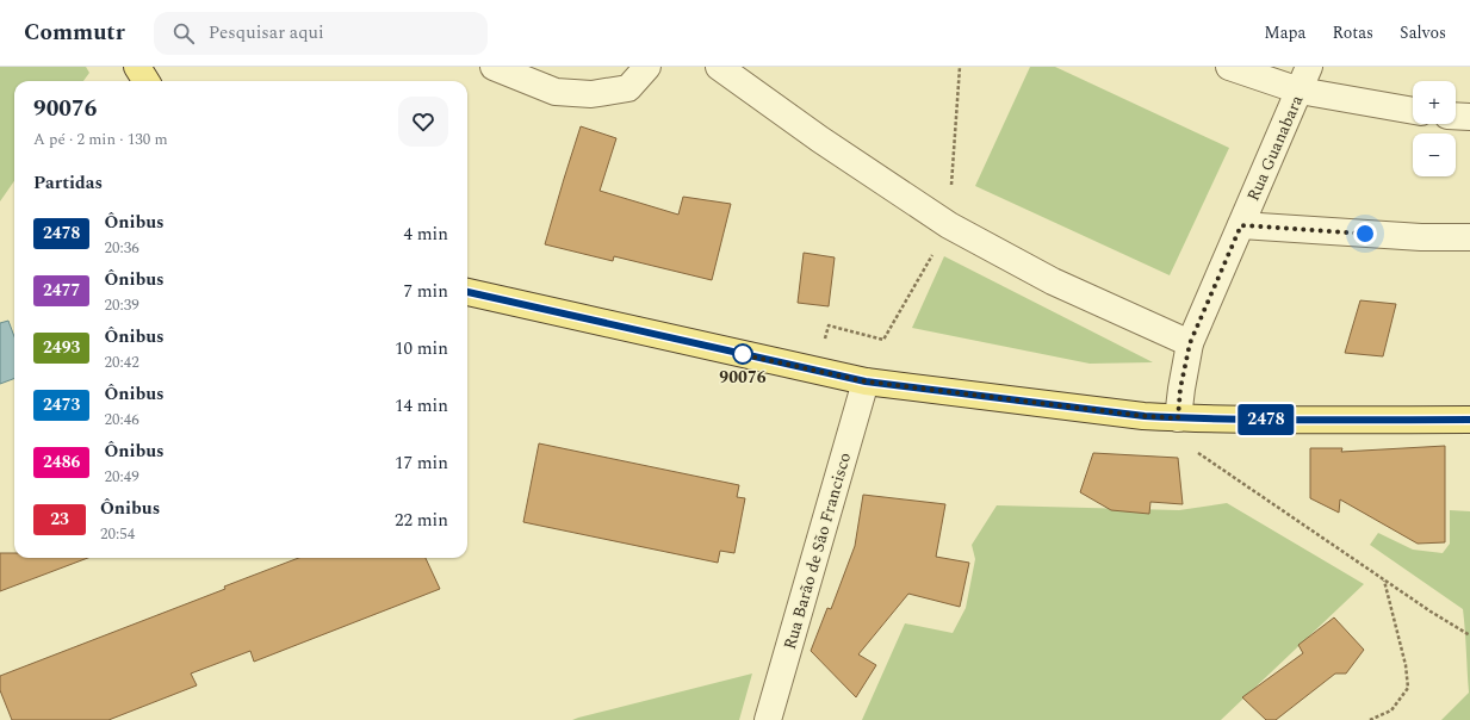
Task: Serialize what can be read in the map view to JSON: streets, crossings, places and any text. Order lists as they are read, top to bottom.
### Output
{
  "streets": {
    "street": ["Rua Guanabara", "Rua Barão de São Francisco"]
  },
  "places": ["90076"],
  "lines": ["bus line 2478"],
  "page": {
    "header": "Commutr",
    "search": "Pesquisar aqui",
    "nav": ["Mapa", "Rotas", "Salvos"],
    "on_map": "2478",
    "map_buttons": ["+", "−"],
    "heading": [
      ["90076", "A pé · 2 min · 130 m"],
      "Partidas"
    ],
    "list": [
      {
        "mark": "2478",
        "name": "Ônibus",
        "note": "20:36",
        "value": "4 min"
      },
      {
        "mark": "2477",
        "name": "Ônibus",
        "note": "20:39",
        "value": "7 min"
      },
      {
        "mark": "2493",
        "name": "Ônibus",
        "note": "20:42",
        "value": "10 min"
      },
      {
        "mark": "2473",
        "name": "Ônibus",
        "note": "20:46",
        "value": "14 min"
      },
      {
        "mark": "2486",
        "name": "Ônibus",
        "note": "20:49",
        "value": "17 min"
      },
      {
        "mark": "23",
        "name": "Ônibus",
        "note": "20:54",
        "value": "22 min"
      }
    ]
  }
}
